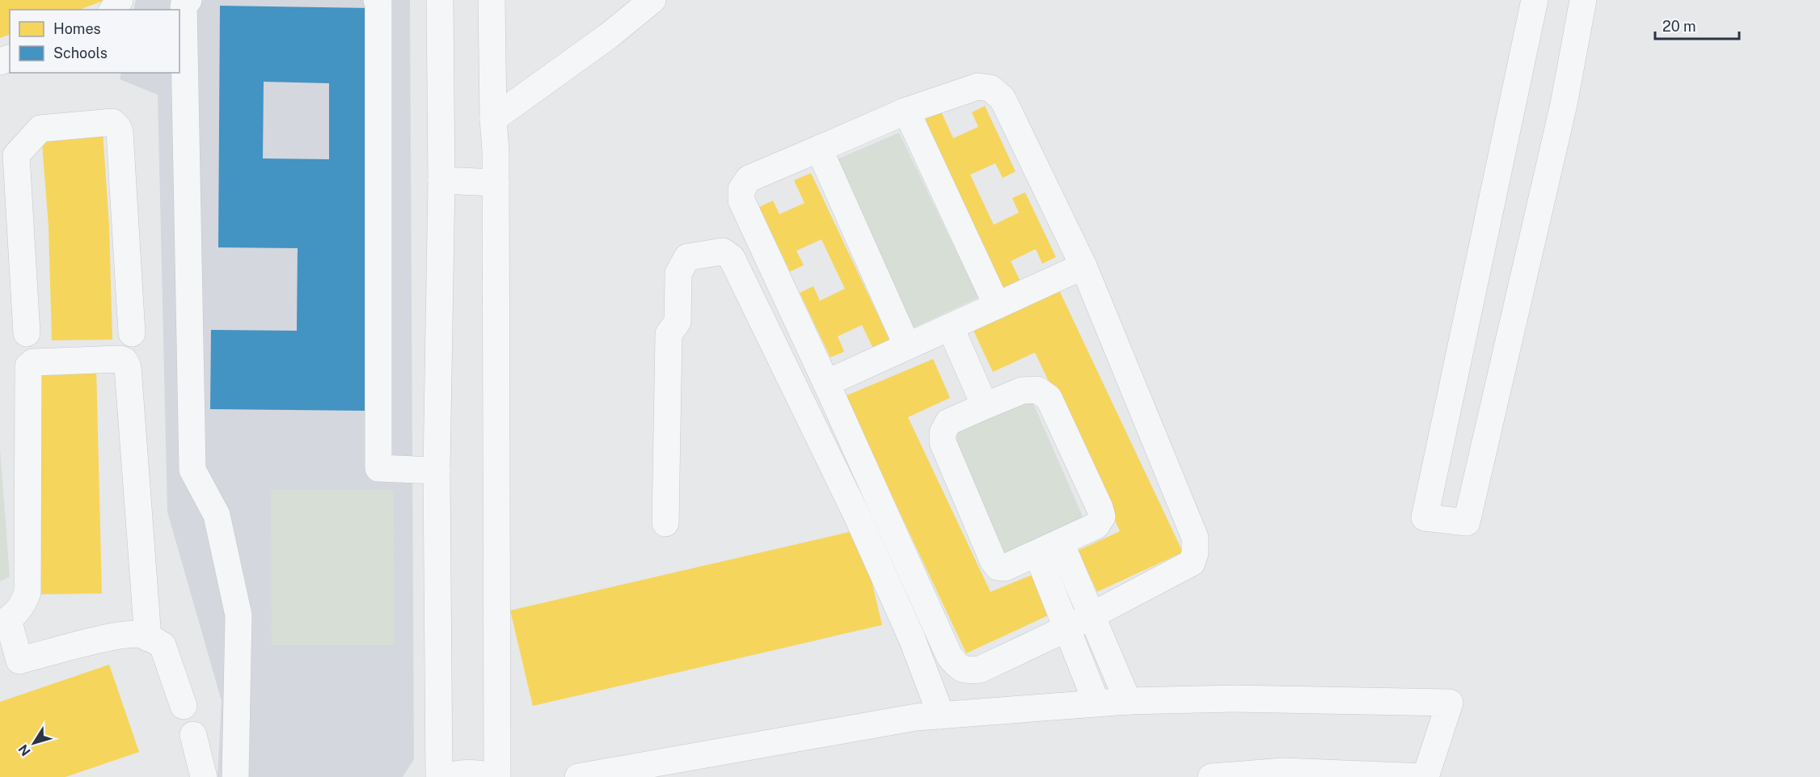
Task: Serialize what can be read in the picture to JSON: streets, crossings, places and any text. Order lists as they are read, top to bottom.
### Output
{
  "legend": ["Homes", "Schools"],
  "scale_bar": "20 m",
  "north": "bottom left"
}
